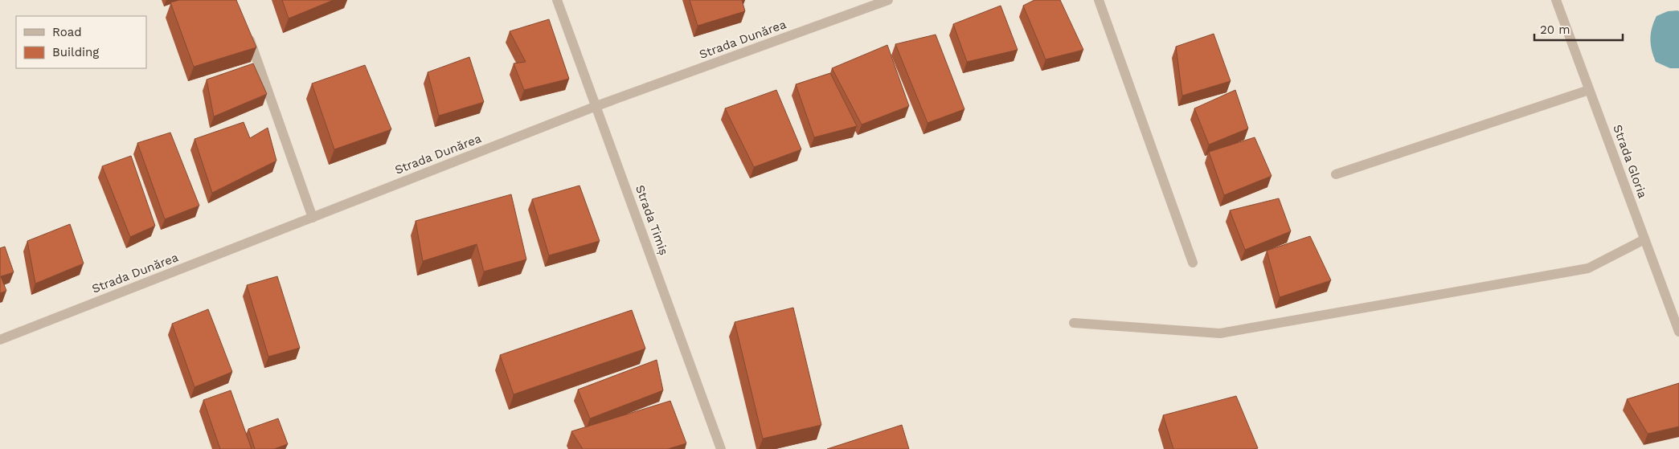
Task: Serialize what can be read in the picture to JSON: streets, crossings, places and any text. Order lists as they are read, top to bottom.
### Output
{
  "streets": {
    "street": ["Strada Dunărea", "Strada Gloria", "Strada Timiș"]
  },
  "crossings": [
    ["Strada Dunărea", "Strada Timiș"]
  ],
  "legend": ["Road", "Building"],
  "scale_bar": "20 m"
}
